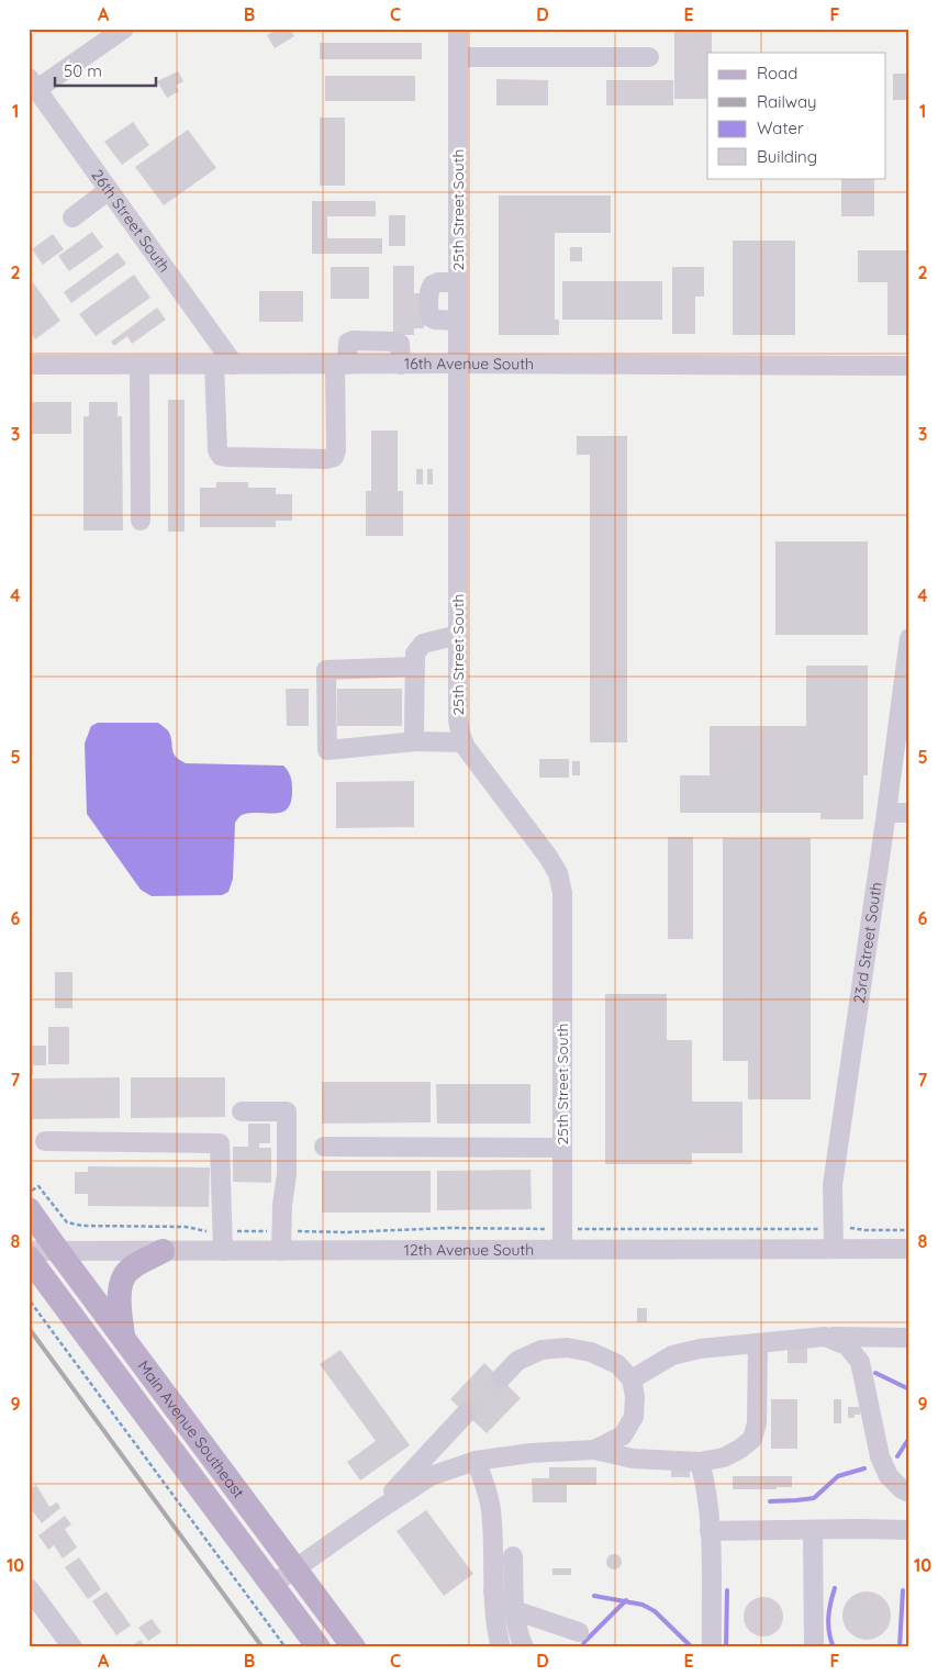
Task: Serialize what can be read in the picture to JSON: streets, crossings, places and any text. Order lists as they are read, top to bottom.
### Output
{
  "streets": {
    "main road": ["Main Avenue Southeast"],
    "street": [
      "25th Street South",
      "26th Street South",
      "16th Avenue South",
      "23rd Street South",
      "12th Avenue South"
    ]
  },
  "crossings": [
    ["25th Street South", "16th Avenue South"],
    ["25th Street South", "12th Avenue South"],
    ["26th Street South", "16th Avenue South"],
    ["23rd Street South", "12th Avenue South"],
    ["12th Avenue South", "Main Avenue Southeast"]
  ],
  "legend": [
    "Road",
    "Railway",
    "Water",
    "Building"
  ],
  "scale_bar": "50 m",
  "grid": {
    "columns": [
      "A",
      "B",
      "C",
      "D",
      "E",
      "F"
    ],
    "rows": [
      "1",
      "2",
      "3",
      "4",
      "5",
      "6",
      "7",
      "8",
      "9",
      "10"
    ]
  }
}
